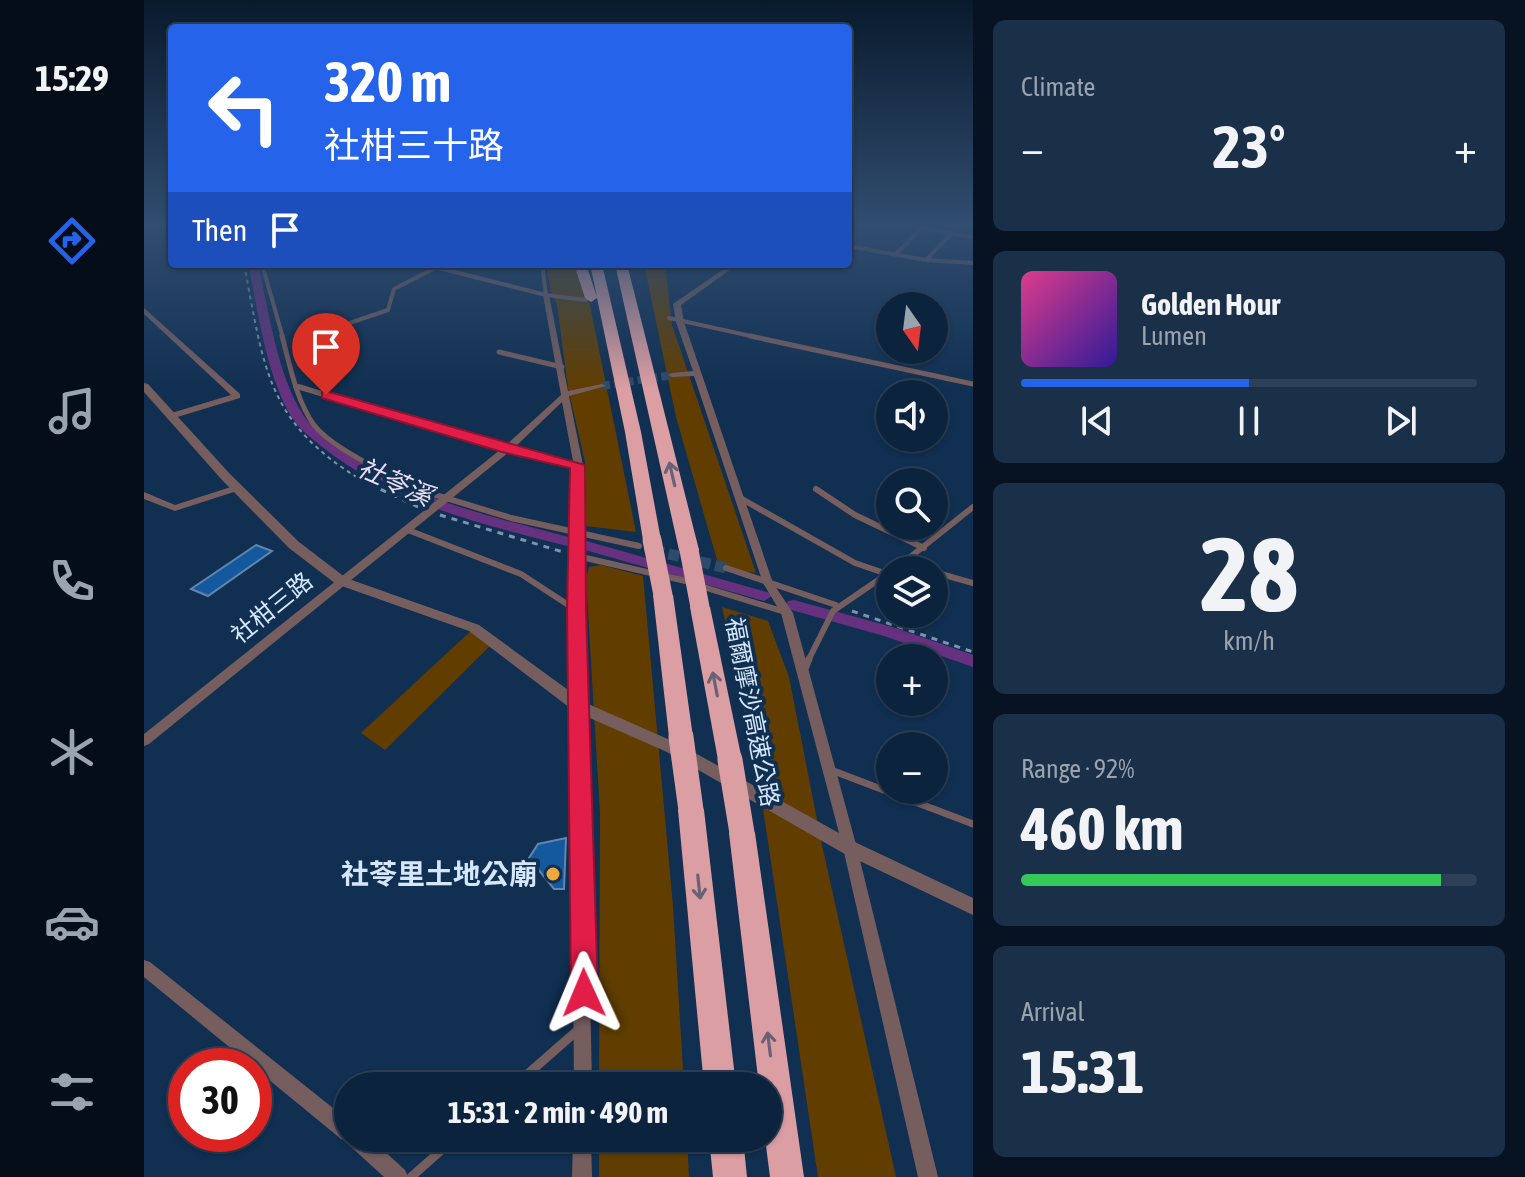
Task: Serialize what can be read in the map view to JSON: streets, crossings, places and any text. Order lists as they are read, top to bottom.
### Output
{
  "streets": {
    "highway": ["福爾摩沙高速公路"],
    "street": ["社柑三路"]
  },
  "water": ["社苓溪"],
  "places": ["社苓里土地公廟"],
  "north": "bottom",
  "page": {
    "tabs": "15:29",
    "tile": [
      "Climate",
      ["28", "km/h"],
      ["Range · 92%", "460 km"],
      ["Arrival", "15:31"]
    ],
    "turn": ["320 m", "社柑三十路"],
    "heat": ["−", "23°", "+"],
    "then": "Then",
    "song": ["Golden Hour", "Lumen"],
    "map_buttons": ["+", "−"],
    "limit": "30",
    "trip": "15:31 · 2 min · 490 m"
  }
}
